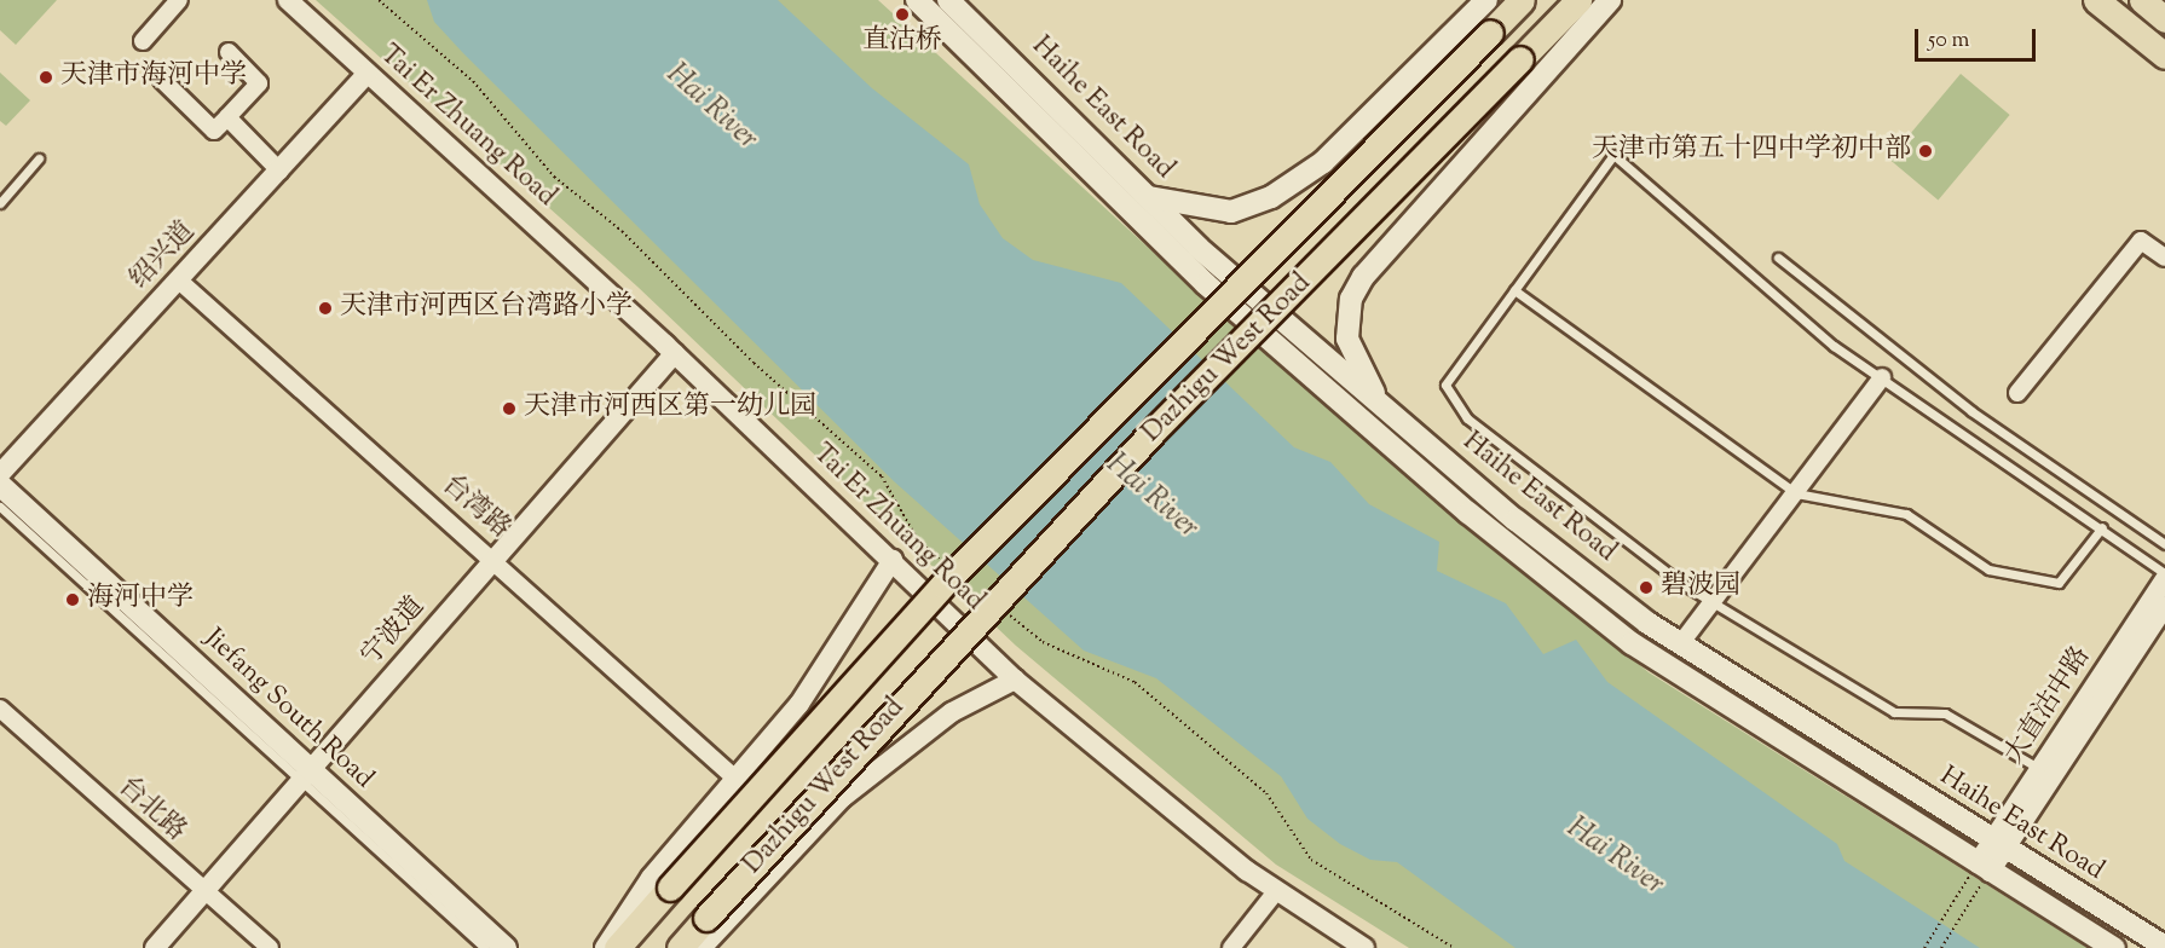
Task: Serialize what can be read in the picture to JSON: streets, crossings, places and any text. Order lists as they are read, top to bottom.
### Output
{
  "streets": {
    "main road": ["Haihe East Road", "Dazhigu West Road", "Jiefang South Road"],
    "street": [
      "Tai Er Zhuang Road",
      "绍兴道",
      "台湾路",
      "宁波道",
      "大直沽中路",
      "台北路"
    ]
  },
  "crossings": [
    ["Haihe East Road", "大直沽中路"],
    ["Tai Er Zhuang Road", "绍兴道"],
    ["Tai Er Zhuang Road", "宁波道"],
    ["绍兴道", "台湾路"],
    ["台湾路", "宁波道"],
    ["宁波道", "Jiefang South Road"],
    ["宁波道", "台北路"]
  ],
  "water": ["Hai River"],
  "places": [
    "直沽桥",
    "天津市海河中学",
    "天津市第五十四中学初中部",
    "天津市河西区台湾路小学",
    "天津市河西区第一幼儿园",
    "碧波园",
    "海河中学"
  ],
  "scale_bar": "50 m"
}
